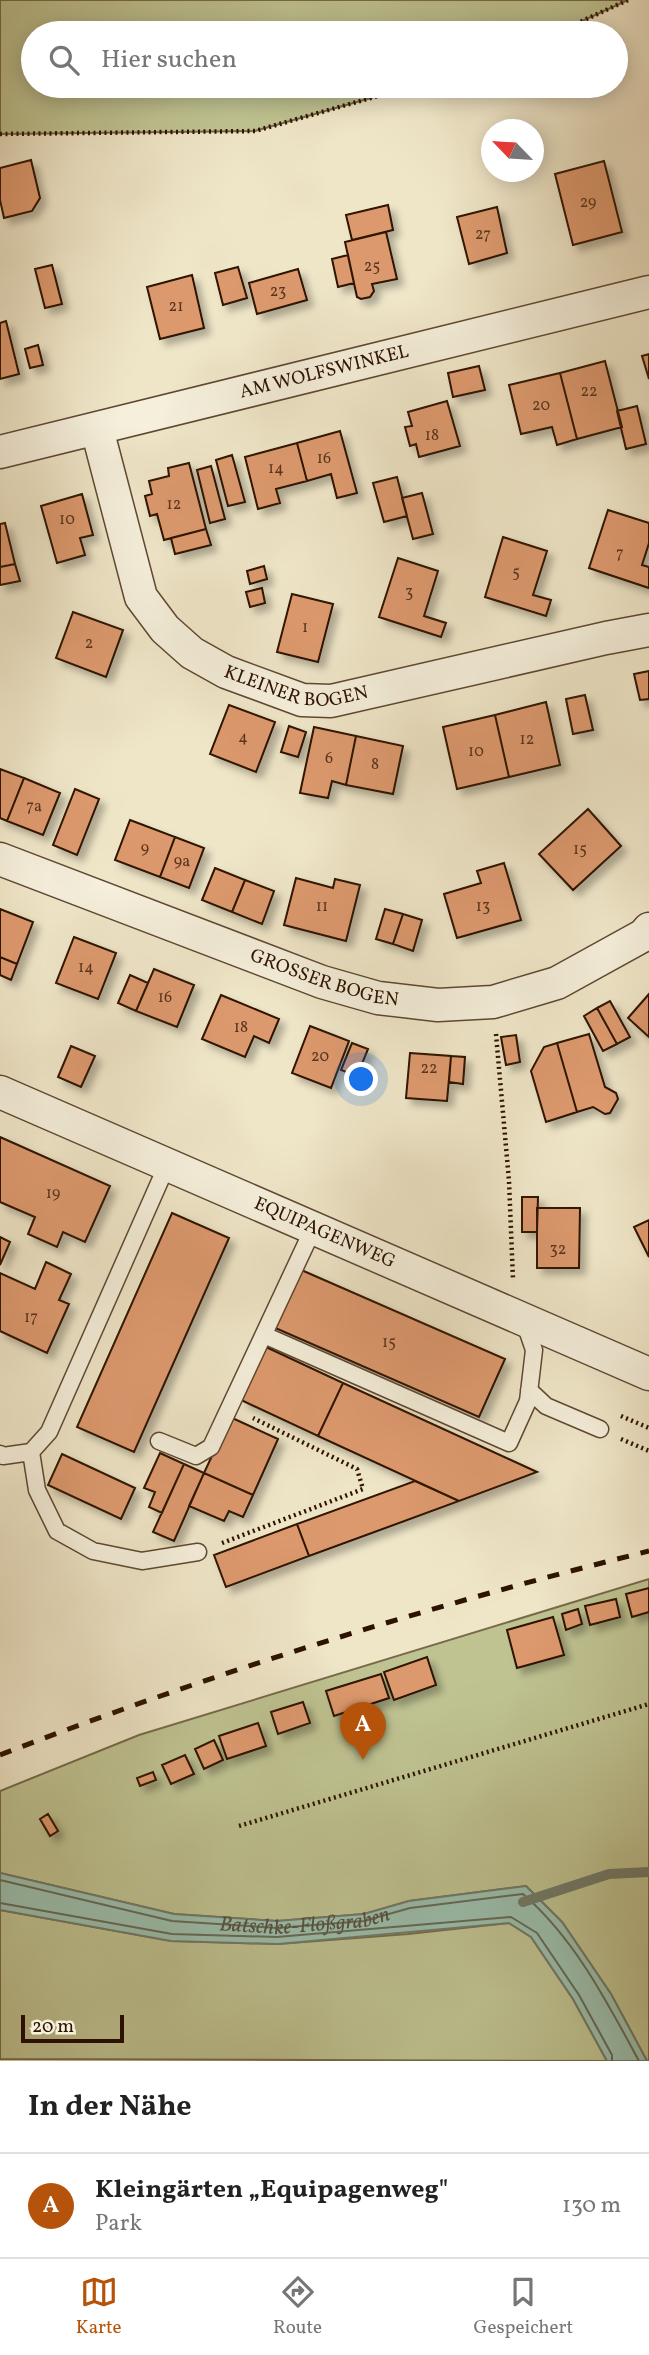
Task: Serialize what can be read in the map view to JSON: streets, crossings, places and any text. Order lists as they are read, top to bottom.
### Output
{
  "streets": {
    "street": [
      "AM WOLFSWINKEL",
      "KLEINER BOGEN",
      "GROSSER BOGEN",
      "EQUIPAGENWEG"
    ]
  },
  "crossings": [
    ["AM WOLFSWINKEL", "KLEINER BOGEN"]
  ],
  "water": ["Batschke‐Floßgraben"],
  "house_numbers": [
    "29",
    "27",
    "25",
    "23",
    "21",
    "22",
    "20",
    "18",
    "16",
    "14",
    "12",
    "10",
    "7",
    "5",
    "3",
    "1",
    "2",
    "4",
    "12",
    "10",
    "6",
    "8",
    "7a",
    "9",
    "15",
    "9a",
    "11",
    "13",
    "14",
    "16",
    "18",
    "20",
    "22",
    "19",
    "32",
    "17",
    "15"
  ],
  "scale_bar": "20 m",
  "north": "top left",
  "page": {
    "search": "Hier suchen",
    "pins": "A",
    "scale": "20 m",
    "heading": "In der Nähe",
    "list": [
      {
        "mark": "A",
        "name": "Kleingärten „Equipagenweg\"",
        "note": "Park",
        "value": "130 m"
      }
    ],
    "nav": ["Karte", "Route", "Gespeichert"]
  }
}
